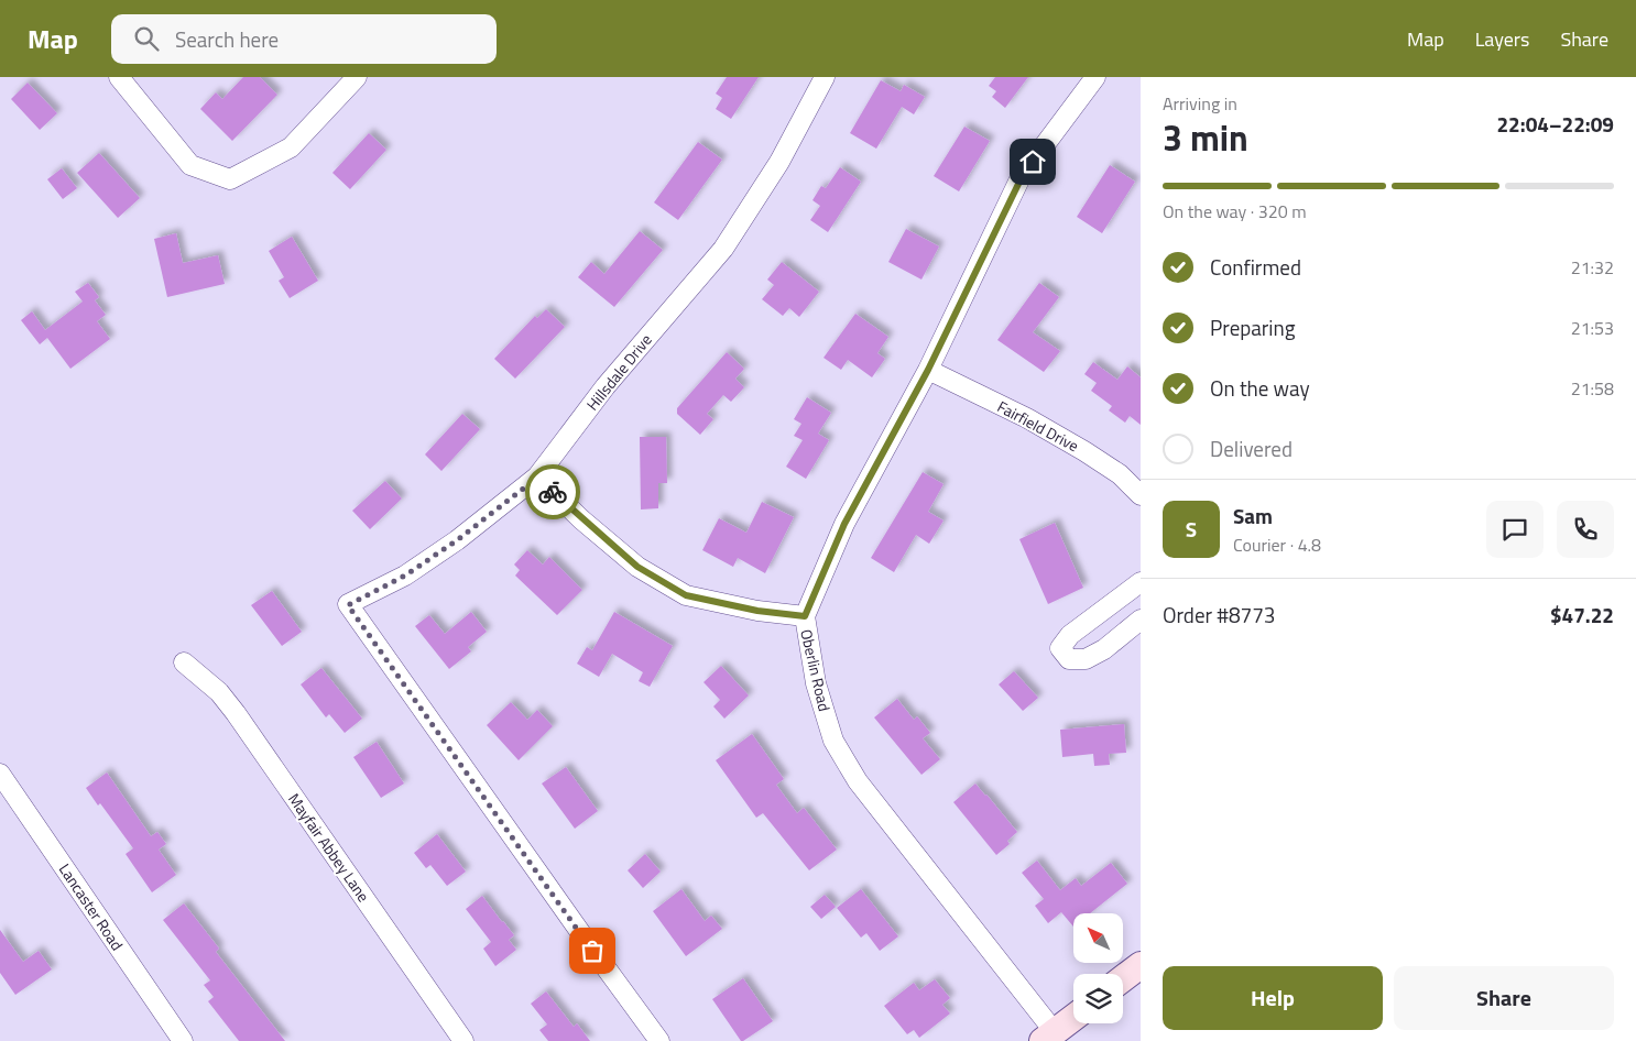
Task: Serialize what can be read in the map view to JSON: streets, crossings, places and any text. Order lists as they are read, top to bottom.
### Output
{
  "streets": {
    "street": [
      "Hillsdale Drive",
      "Fairfield Drive",
      "Oberlin Road",
      "Mayfair Abbey Lane",
      "Lancaster Road"
    ]
  },
  "crossings": [
    ["Fairfield Drive", "Oberlin Road"]
  ],
  "north": "top left",
  "page": {
    "header": "Map",
    "search": "Search here",
    "nav": ["Map", "Layers", "Share"],
    "heading": ["3 min", "Arriving in", "22:04–22:09"],
    "panel": [
      "Sam",
      "Courier · 4.8",
      "Order #8773",
      "$47.22"
    ],
    "bar": "On the way · 320 m",
    "list": [
      ["Confirmed", "21:32"],
      ["Preparing", "21:53"],
      ["On the way", "21:58"],
      "Delivered"
    ],
    "round": "S",
    "buttons": ["Help", "Share"]
  }
}
